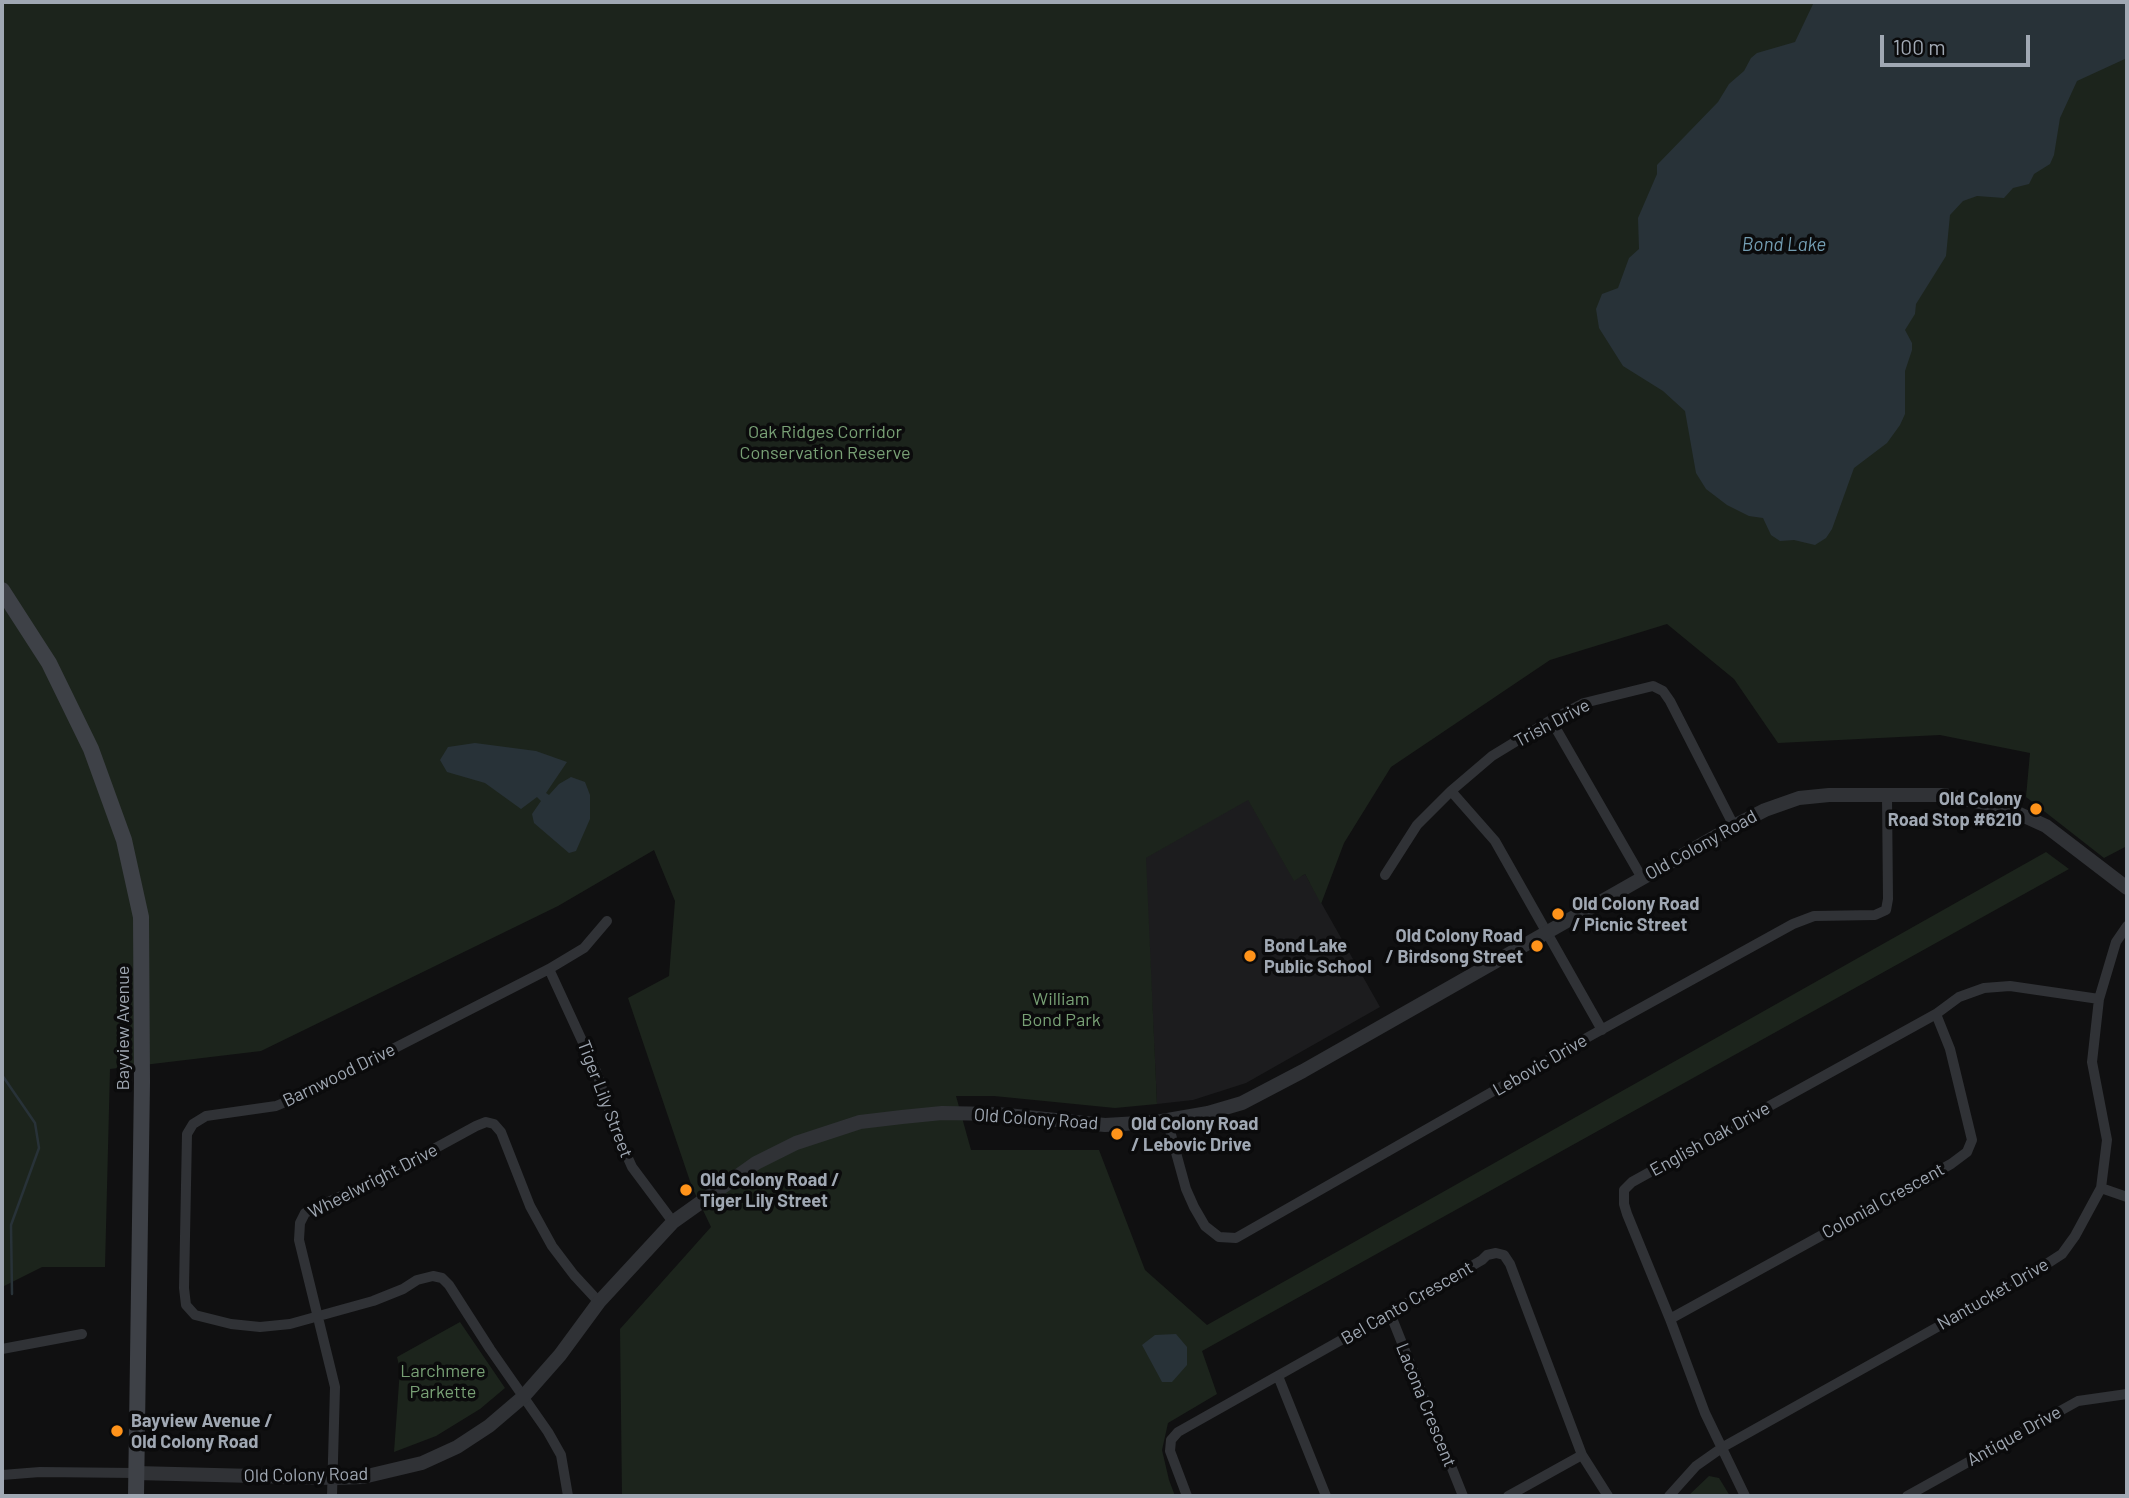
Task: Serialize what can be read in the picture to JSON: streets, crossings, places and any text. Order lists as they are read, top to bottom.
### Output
{
  "streets": {
    "main road": ["Bayview Avenue"],
    "street": [
      "Trish Drive",
      "Old Colony Road",
      "Lebovic Drive",
      "Barnwood Drive",
      "Tiger Lily Street",
      "English Oak Drive",
      "Wheelwright Drive",
      "Colonial Crescent",
      "Nantucket Drive",
      "Bel Canto Crescent",
      "Lacona Crescent",
      "Antique Drive"
    ]
  },
  "crossings": [
    ["Trish Drive", "Old Colony Road"],
    ["Old Colony Road", "Bayview Avenue"],
    ["Old Colony Road", "Lebovic Drive"],
    ["Old Colony Road", "Barnwood Drive"],
    ["Old Colony Road", "Tiger Lily Street"],
    ["Old Colony Road", "Wheelwright Drive"],
    ["Barnwood Drive", "Tiger Lily Street"],
    ["Barnwood Drive", "Wheelwright Drive"],
    ["English Oak Drive", "Colonial Crescent"],
    ["English Oak Drive", "Nantucket Drive"],
    ["Bel Canto Crescent", "Lacona Crescent"]
  ],
  "water": ["Bond Lake"],
  "parks": ["Oak Ridges Corridor Conservation Reserve", "William Bond Park", "Larchmere Parkette"],
  "places": [
    "Old Colony Road Stop #6210",
    "Old Colony Road / Picnic Street",
    "Old Colony Road / Birdsong Street",
    "Bond Lake Public School",
    "Old Colony Road / Lebovic Drive",
    "Old Colony Road / Tiger Lily Street",
    "Bayview Avenue / Old Colony Road"
  ],
  "scale_bar": "100 m"
}
